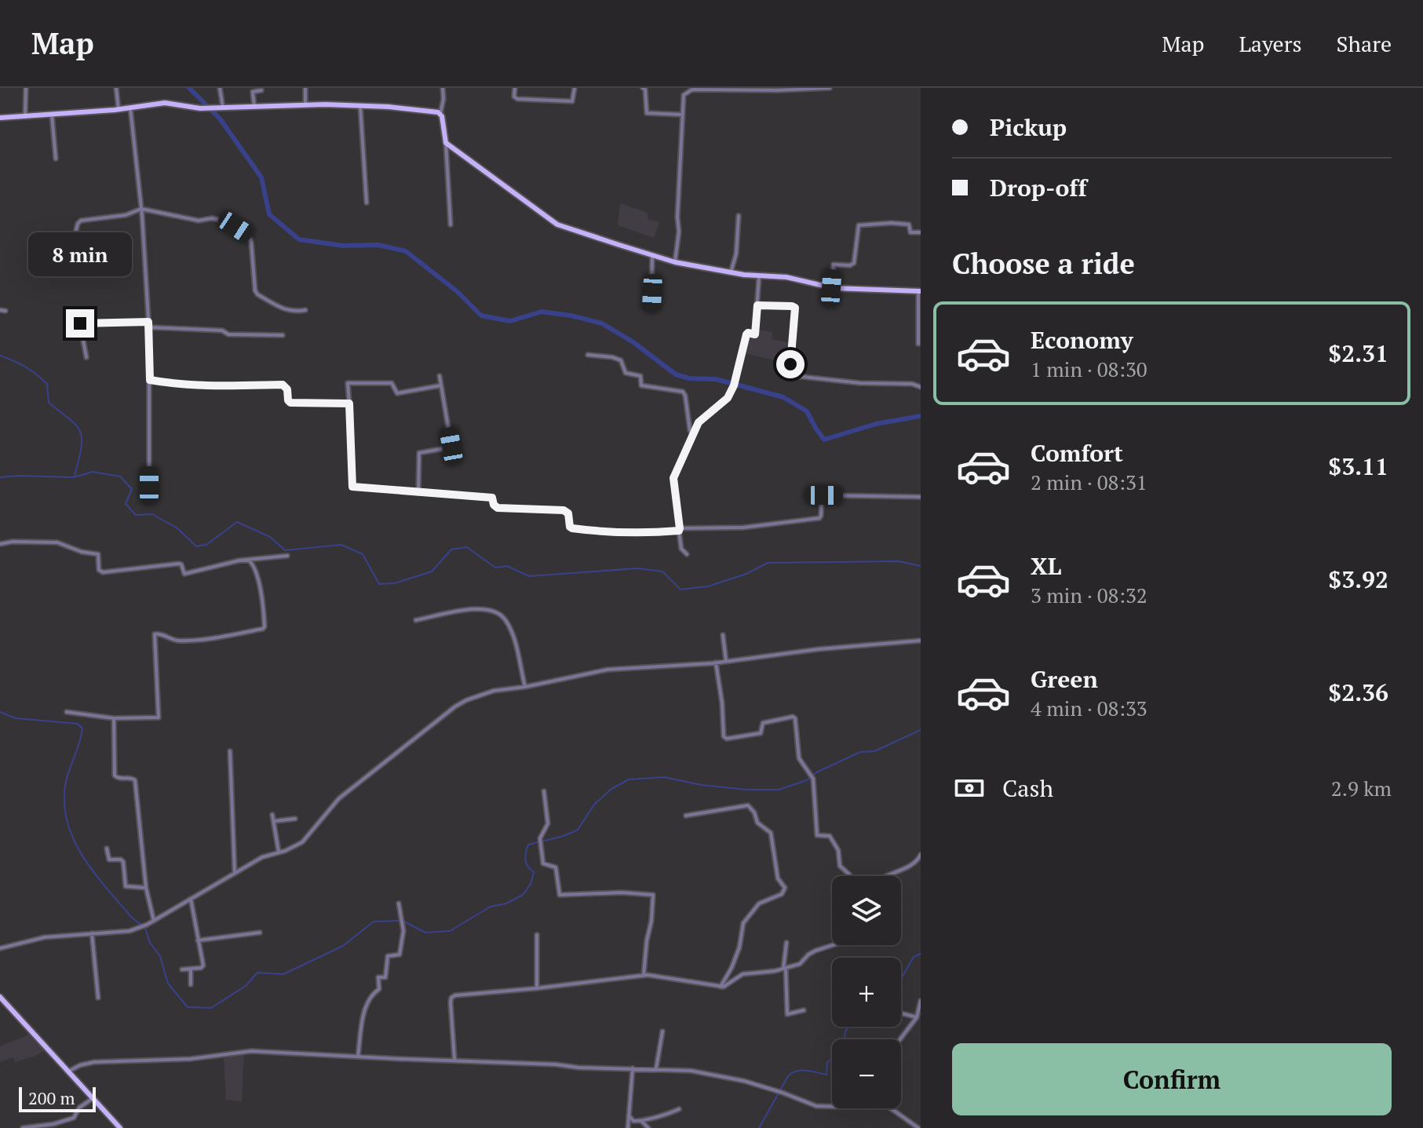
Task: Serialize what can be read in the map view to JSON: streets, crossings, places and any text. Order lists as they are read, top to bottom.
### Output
{
  "scale_bar": "200 m",
  "page": {
    "header": "Map",
    "nav": ["Map", "Layers", "Share"],
    "banner": ["Pickup", "Drop-off"],
    "heading": "Choose a ride",
    "bubble": "8 min",
    "list": [
      {
        "name": "Economy",
        "note": "1 min · 08:30",
        "value": "$2.31"
      },
      {
        "name": "Comfort",
        "note": "2 min · 08:31",
        "value": "$3.11"
      },
      {
        "name": "XL",
        "note": "3 min · 08:32",
        "value": "$3.92"
      },
      {
        "name": "Green",
        "note": "4 min · 08:33",
        "value": "$2.36"
      }
    ],
    "pay": ["Cash", "2.9 km"],
    "map_buttons": ["+", "−"],
    "buttons": "Confirm",
    "scale": "200 m"
  }
}
